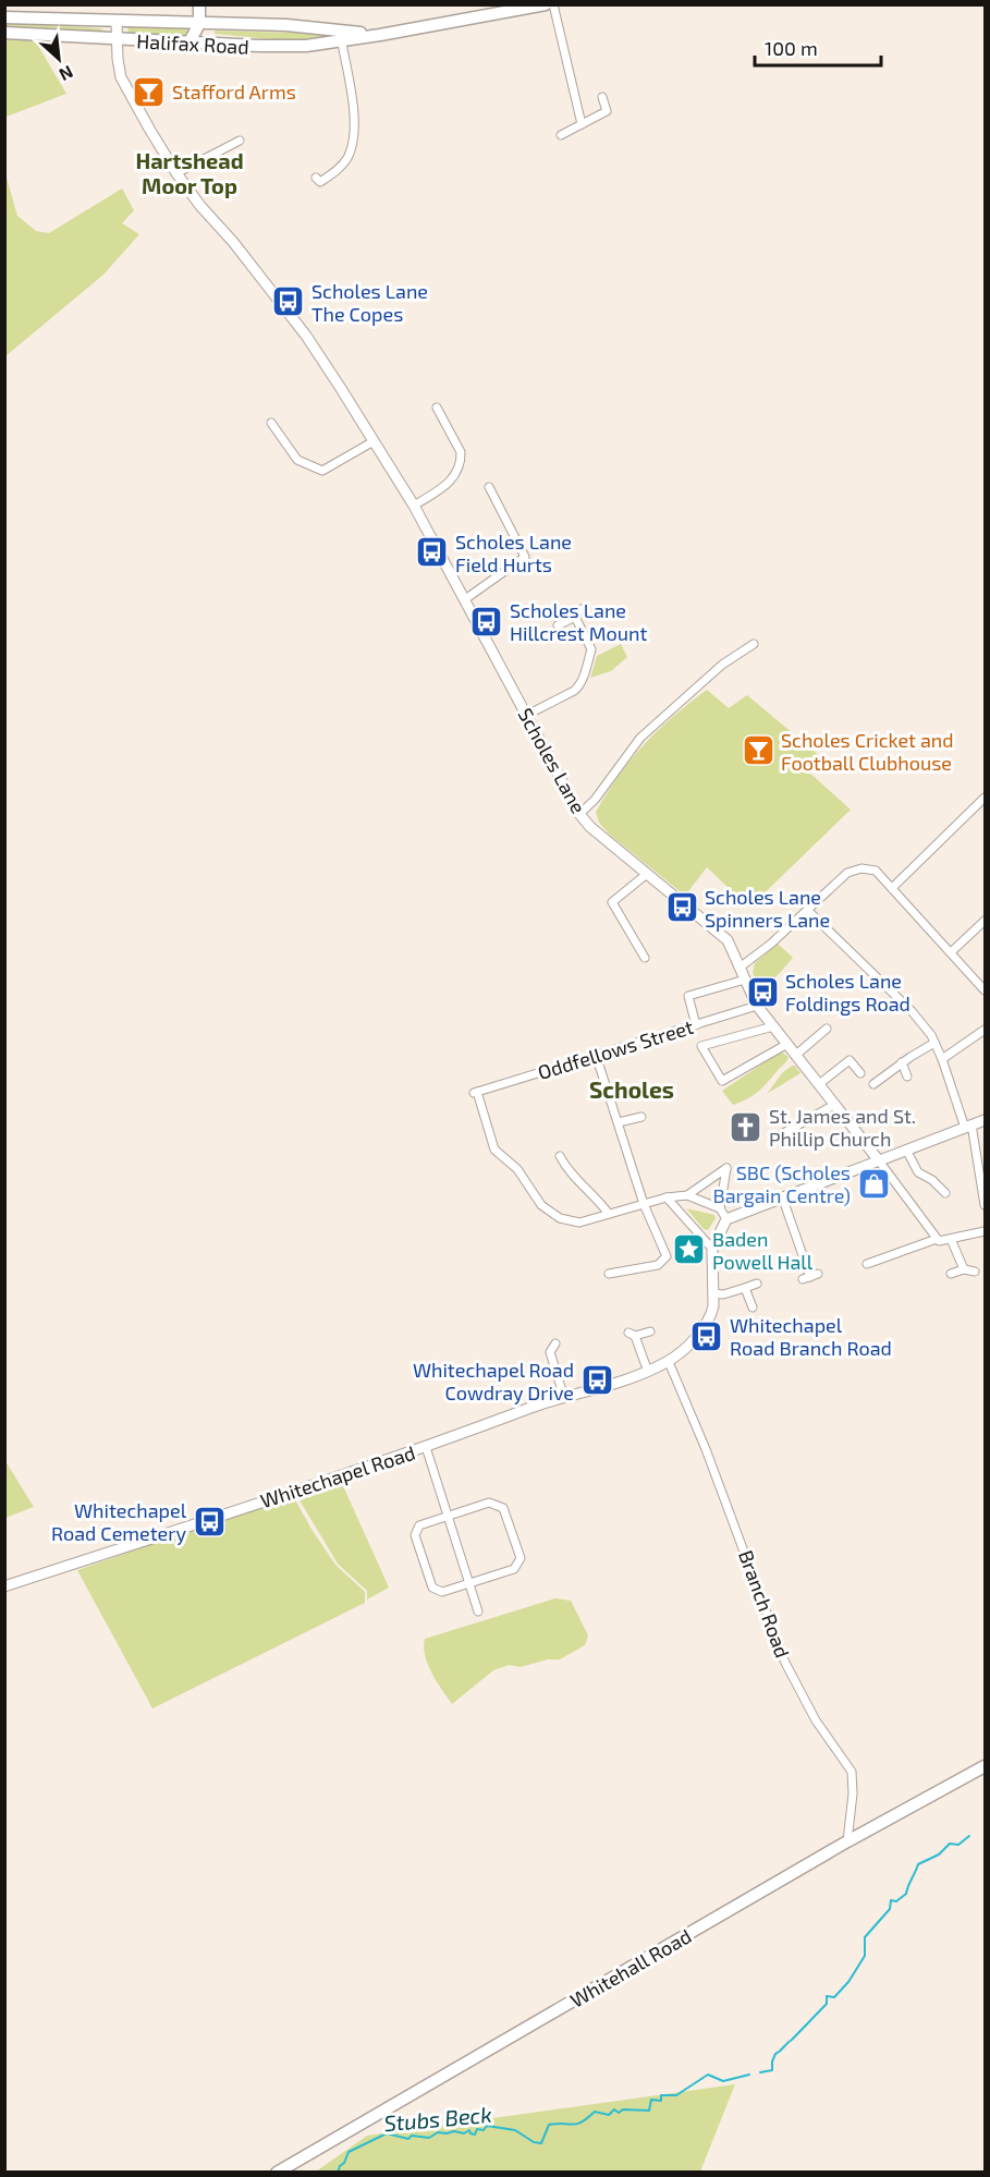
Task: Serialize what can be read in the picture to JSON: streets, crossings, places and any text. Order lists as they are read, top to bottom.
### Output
{
  "streets": {
    "main road": [
      "Halifax Road",
      "Scholes Lane",
      "Whitechapel Road",
      "Whitehall Road"
    ],
    "street": ["Oddfellows Street", "Branch Road"]
  },
  "crossings": [
    ["Halifax Road", "Scholes Lane"],
    ["Scholes Lane", "Oddfellows Street"],
    ["Whitechapel Road", "Branch Road"],
    ["Branch Road", "Whitehall Road"]
  ],
  "districts": ["Hartshead Moor Top", "Scholes"],
  "water": ["Stubs Beck"],
  "places": {
    "bar": ["Stafford Arms", "Scholes Cricket and Football Clubhouse"],
    "bus stop": [
      "Scholes Lane The Copes",
      "Scholes Lane Field Hurts",
      "Scholes Lane Hillcrest Mount",
      "Scholes Lane Spinners Lane",
      "Scholes Lane Foldings Road",
      "Whitechapel Road Branch Road",
      "Whitechapel Road Cowdray Drive",
      "Whitechapel Road Cemetery"
    ],
    "church": ["St. James and St. Phillip Church"],
    "shop": ["SBC (Scholes Bargain Centre)"],
    "place": ["Baden Powell Hall"]
  },
  "scale_bar": "100 m",
  "north": "bottom right"
}
